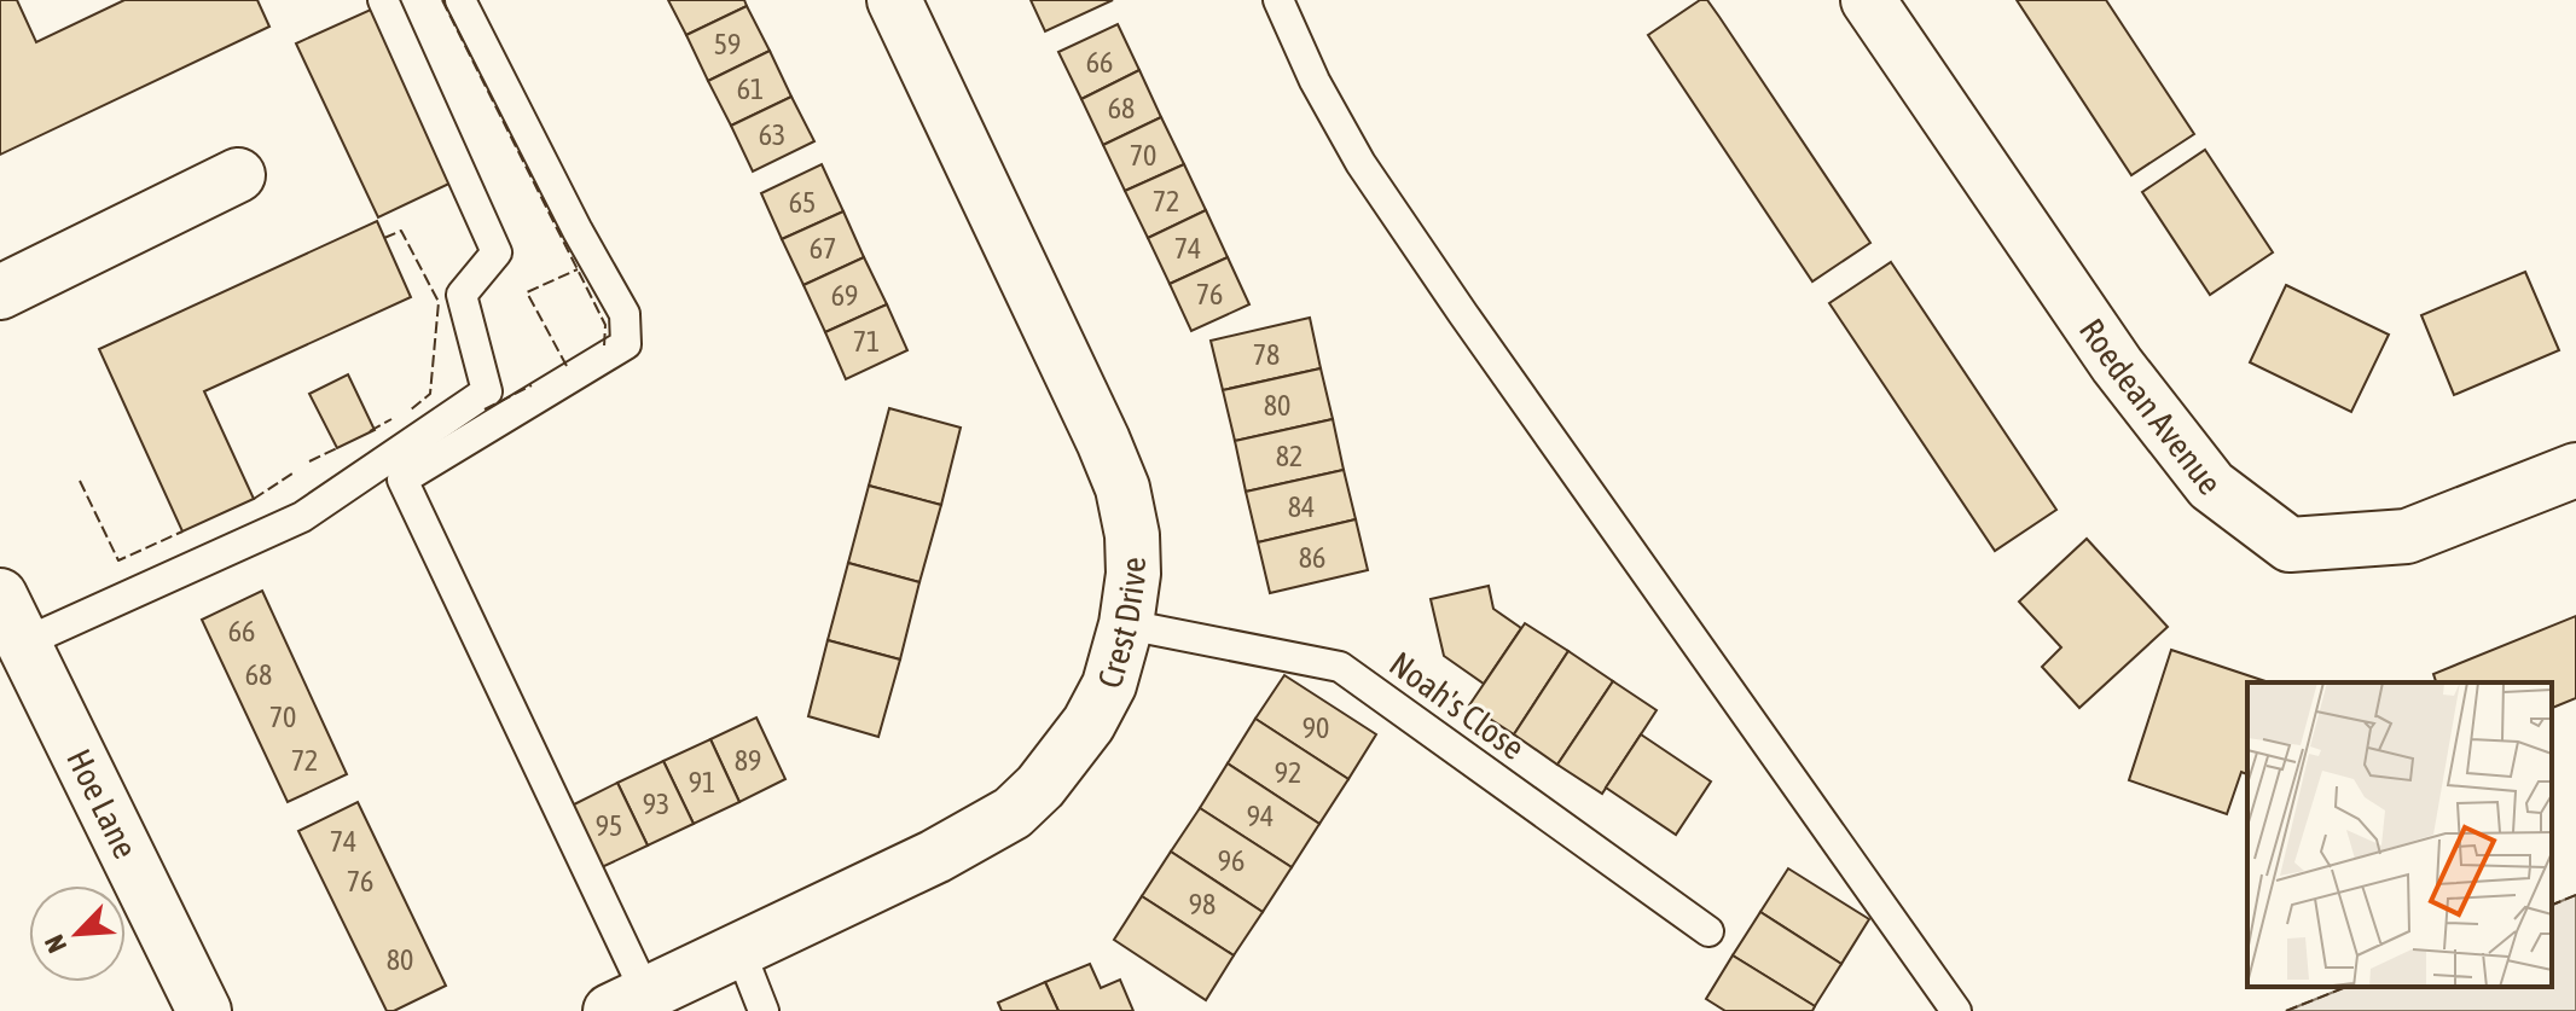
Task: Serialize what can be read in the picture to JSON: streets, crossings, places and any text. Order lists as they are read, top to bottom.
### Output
{
  "streets": {
    "street": ["Roedean Avenue", "Crest Drive", "Hoe Lane"],
    "lane": ["Noah's Close"]
  },
  "crossings": [
    ["Crest Drive", "Noah's Close"]
  ],
  "house_numbers": [
    "59",
    "66",
    "61",
    "68",
    "63",
    "70",
    "72",
    "65",
    "67",
    "74",
    "76",
    "69",
    "71",
    "78",
    "80",
    "82",
    "84",
    "86",
    "66",
    "68",
    "70",
    "90",
    "72",
    "89",
    "92",
    "91",
    "93",
    "94",
    "95",
    "74",
    "96",
    "76",
    "98",
    "80"
  ],
  "north": "bottom left"
}
